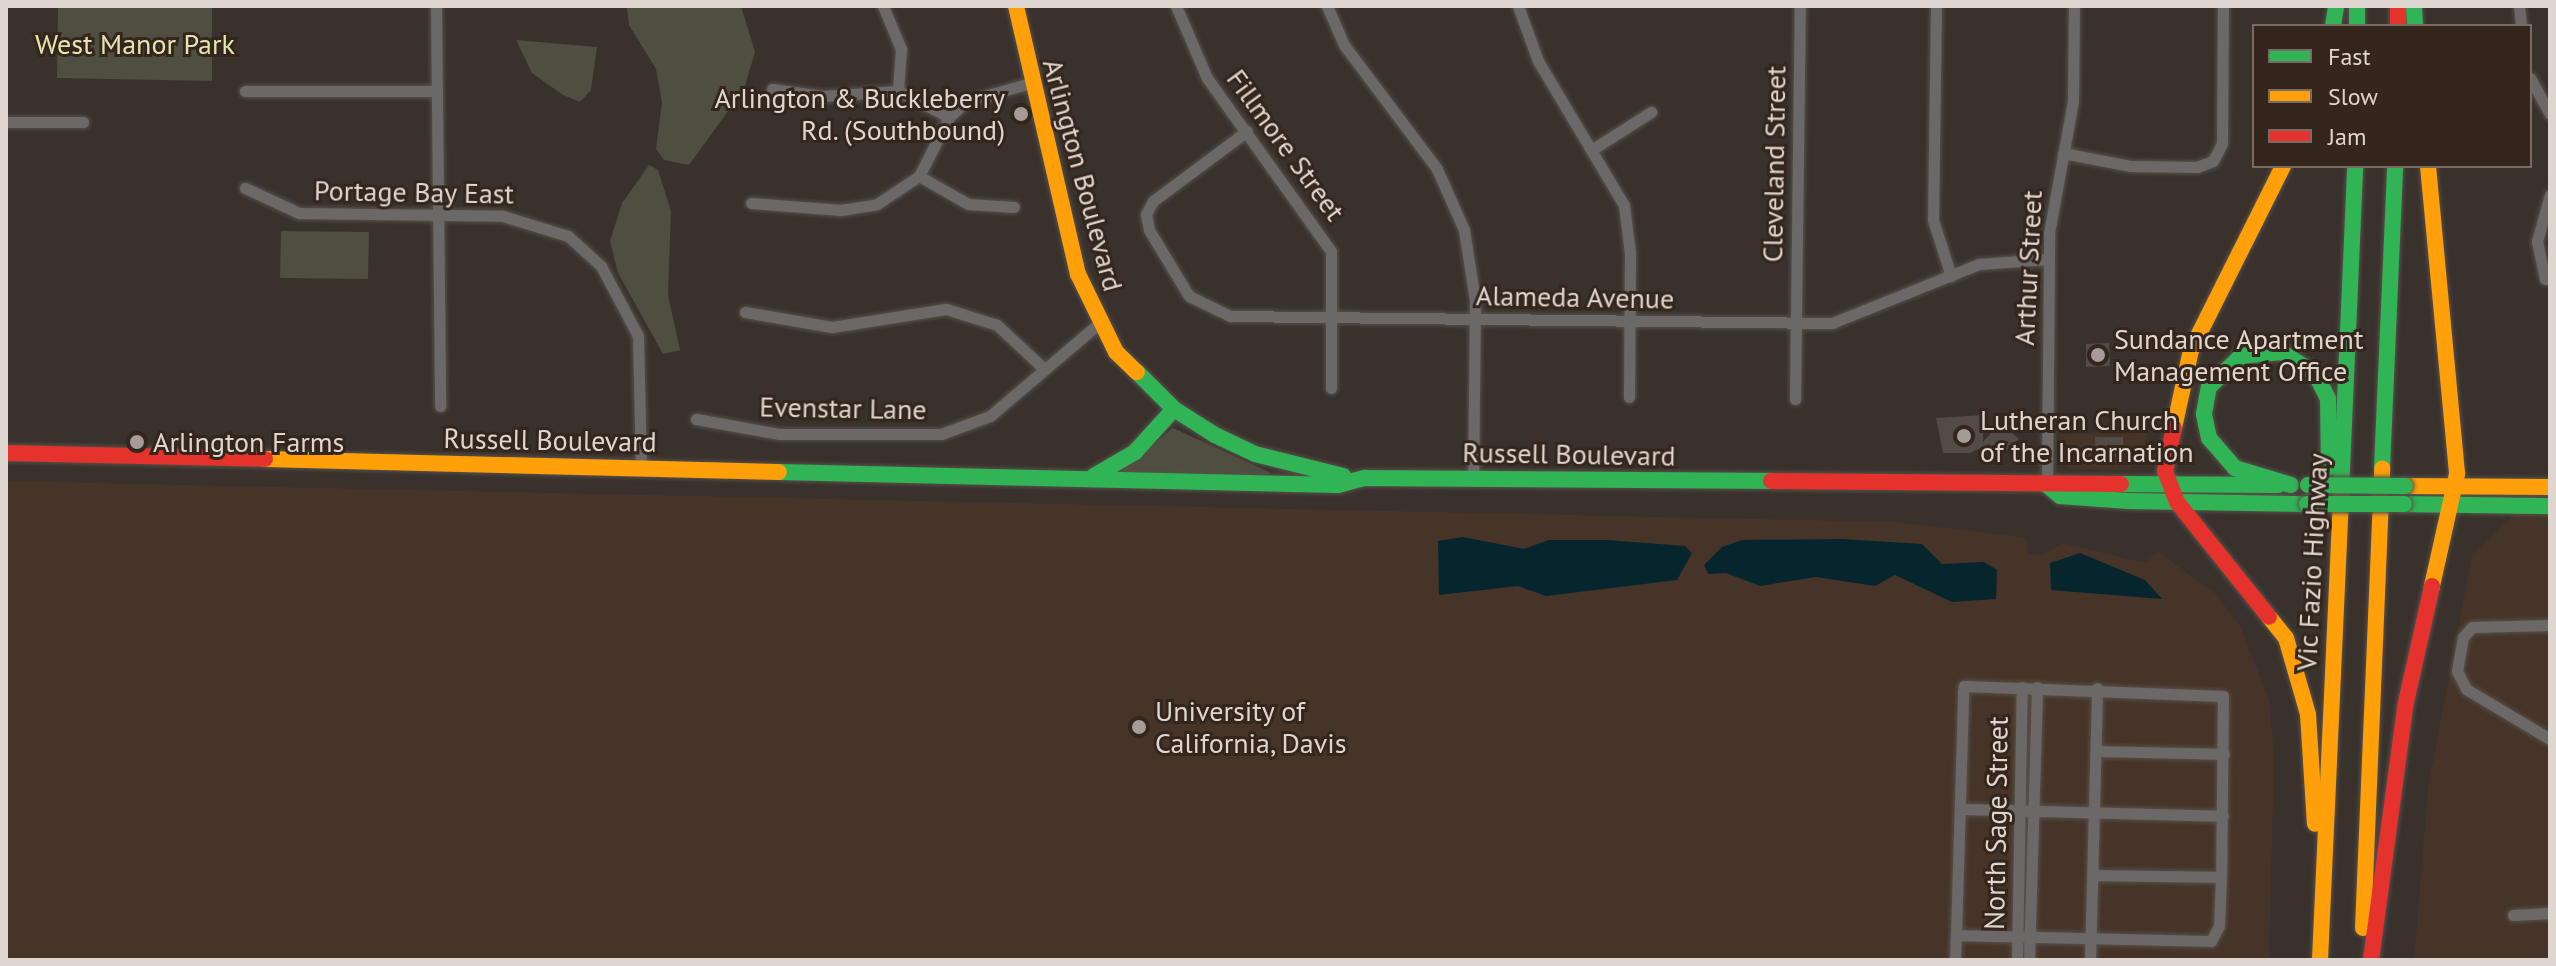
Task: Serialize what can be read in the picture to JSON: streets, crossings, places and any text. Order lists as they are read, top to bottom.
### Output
{
  "streets": {
    "main road": ["Arlington Boulevard", "Russell Boulevard", "Vic Fazio Highway"],
    "street": [
      "Fillmore Street",
      "Cleveland Street",
      "Portage Bay East",
      "Arthur Street",
      "Alameda Avenue",
      "Evenstar Lane",
      "North Sage Street"
    ]
  },
  "crossings": [
    ["Fillmore Street", "Alameda Avenue"],
    ["Cleveland Street", "Alameda Avenue"],
    ["Arlington Boulevard", "Evenstar Lane"],
    ["Arlington Boulevard", "Russell Boulevard"],
    ["Portage Bay East", "Russell Boulevard"],
    ["Arthur Street", "Alameda Avenue"],
    ["Arthur Street", "Russell Boulevard"]
  ],
  "parks": ["West Manor Park"],
  "places": [
    "Arlington & Buckleberry Rd. (Southbound)",
    "Sundance Apartment Management Office",
    "Lutheran Church of the Incarnation",
    "Arlington Farms",
    "University of California, Davis"
  ],
  "legend": ["Fast", "Slow", "Jam"]
}
